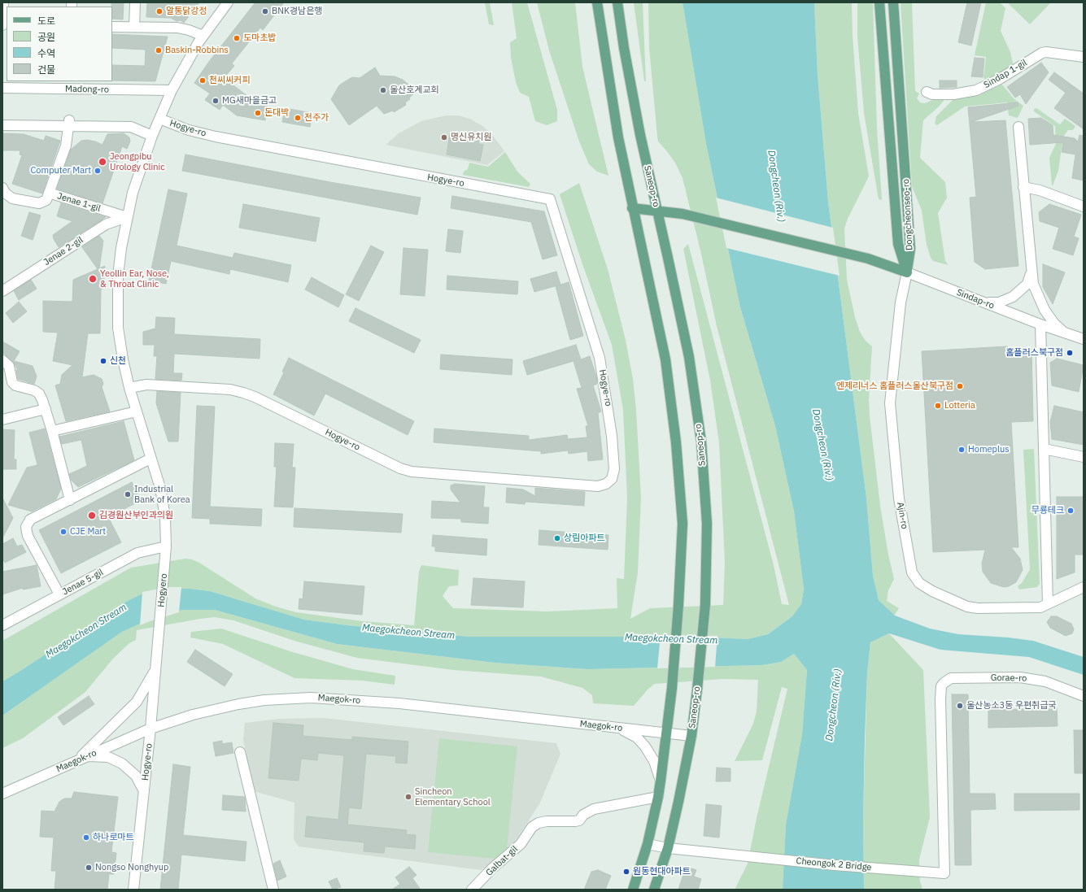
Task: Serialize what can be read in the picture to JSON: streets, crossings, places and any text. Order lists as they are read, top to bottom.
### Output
{
  "streets": {
    "main road": ["Saneop-ro", "Dongcheonseo-ro", "Sindap-ro"],
    "street": [
      "Sindap 1-gil",
      "Madong-ro",
      "Hogye-ro",
      "Jenae 1-gil",
      "Jenae 2-gil",
      "Ajin-ro",
      "Jenae 5-gil",
      "Hogyero",
      "Gorae-ro",
      "Maegok-ro",
      "Galbat-gil",
      "Cheongok 2 Bridge"
    ]
  },
  "crossings": [
    ["Madong-ro", "Hogye-ro"],
    ["Hogye-ro", "Jenae 1-gil"],
    ["Hogye-ro", "Jenae 2-gil"],
    ["Hogye-ro", "Jenae 5-gil"],
    ["Hogye-ro", "Hogyero"],
    ["Hogye-ro", "Maegok-ro"],
    ["Saneop-ro", "Sindap-ro"],
    ["Saneop-ro", "Maegok-ro"],
    ["Saneop-ro", "Cheongok 2 Bridge"],
    ["Jenae 1-gil", "Jenae 2-gil"],
    ["Dongcheonseo-ro", "Sindap-ro"],
    ["Dongcheonseo-ro", "Ajin-ro"],
    ["Sindap-ro", "Ajin-ro"],
    ["Jenae 5-gil", "Hogyero"],
    ["Gorae-ro", "Cheongok 2 Bridge"]
  ],
  "water": ["Dongcheon (Riv.)", "Maegokcheon Stream"],
  "places": [
    "알통닭강정",
    "BNK경남은행",
    "도마초밥",
    "Baskin-Robbins",
    "천씨씨커피",
    "울산호계교회",
    "MG새마을금고",
    "돈대박",
    "전주가",
    "명신유치원",
    "Jeongpibu Urology Clinic",
    "Computer Mart",
    "Yeollin Ear, Nose, & Throat Clinic",
    "홈플러스북구점",
    "신천",
    "엔제리너스 홈플러스울산북구점",
    "Lotteria",
    "Homeplus",
    "Industrial Bank of Korea",
    "무룡테크",
    "김경원산부인과의원",
    "CJE Mart",
    "상림아파트",
    "울산농소3동 우편취급국",
    "Sincheon Elementary School",
    "하나로마트",
    "Nongso Nonghyup",
    "원동현대아파트"
  ],
  "legend": [
    "도로",
    "공원",
    "수역",
    "건물"
  ]
}
